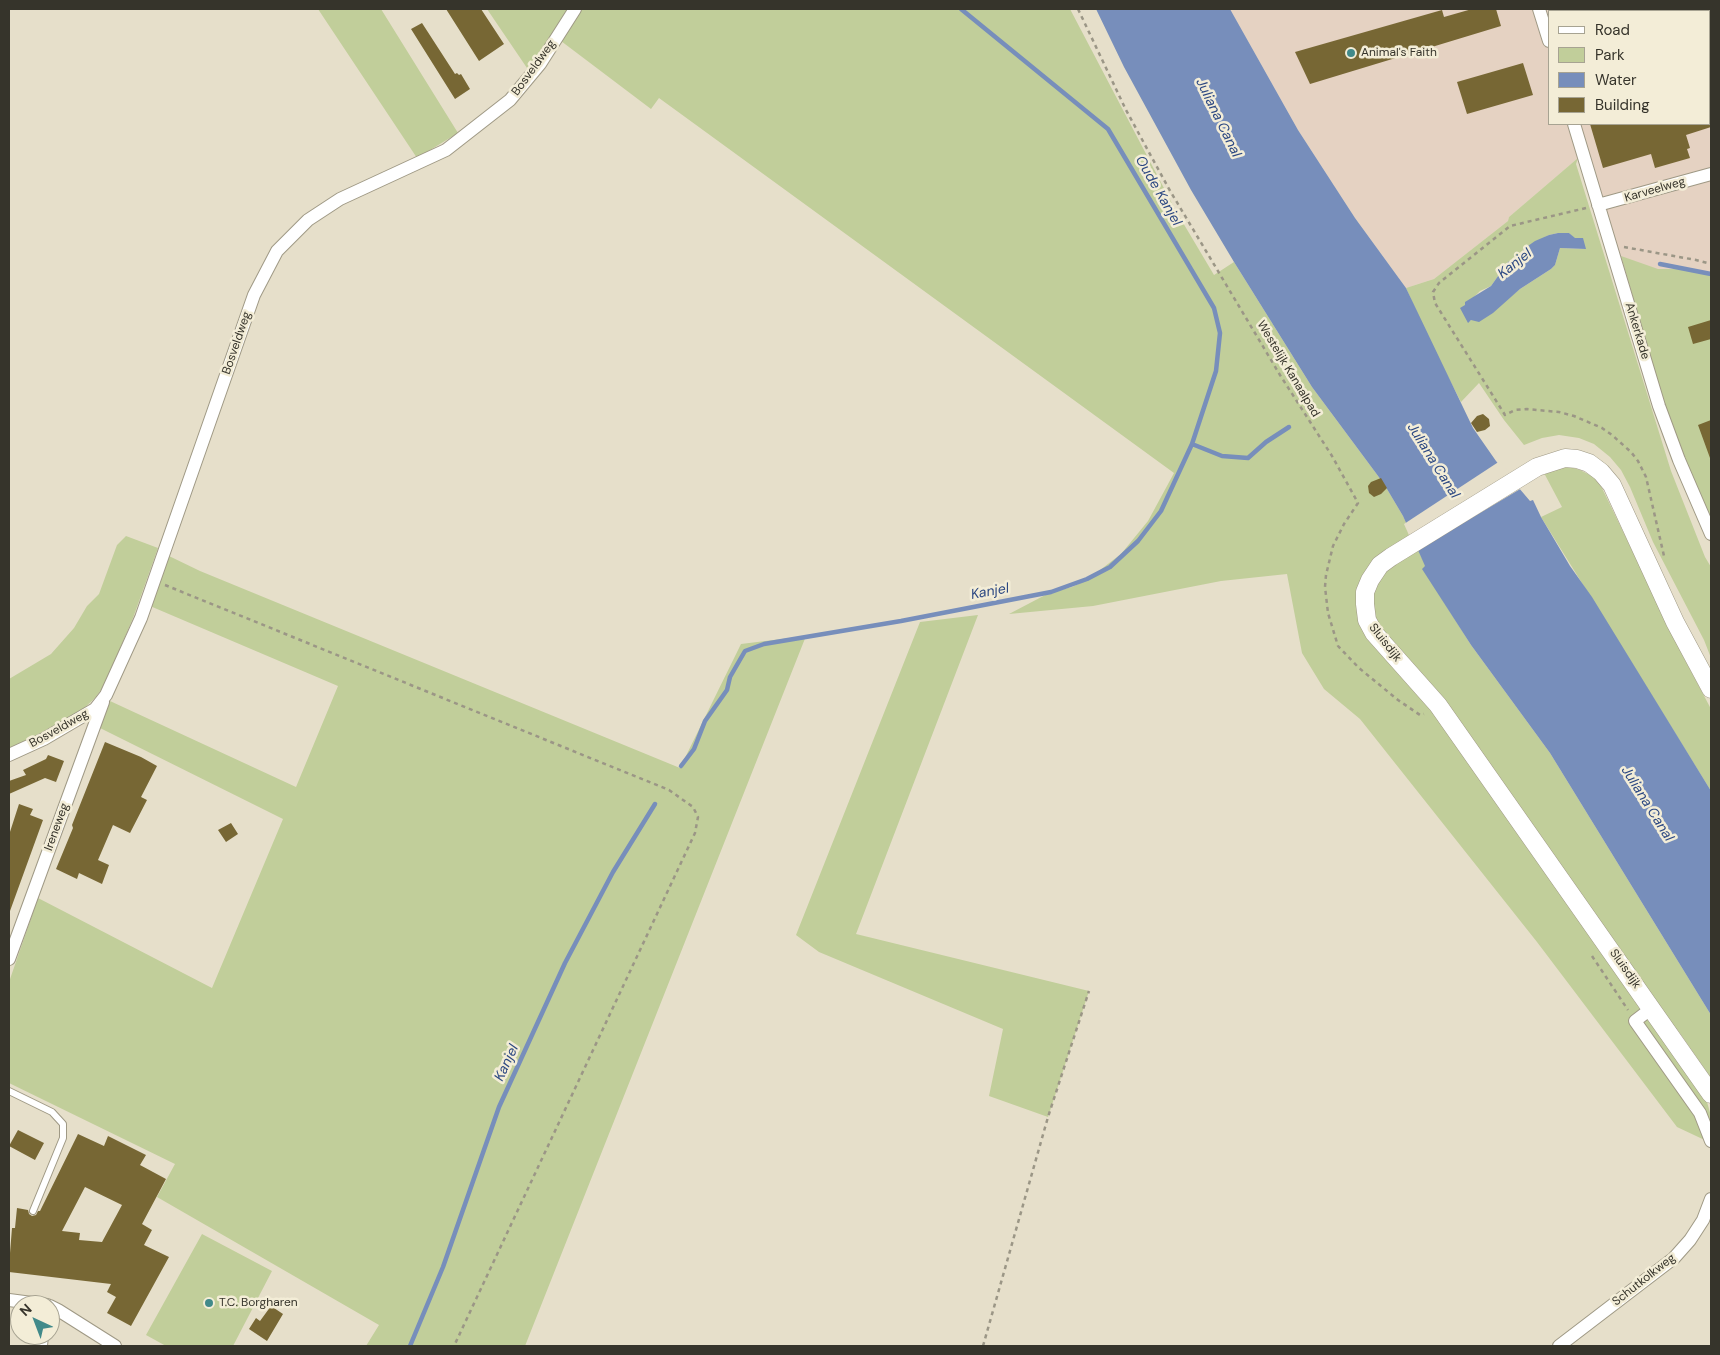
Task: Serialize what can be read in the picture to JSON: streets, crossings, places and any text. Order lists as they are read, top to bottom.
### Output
{
  "streets": {
    "street": [
      "Bosveldweg",
      "Karveelweg",
      "Ankerkade",
      "Sluisdijk",
      "Ireneweg",
      "Schutkolkweg"
    ],
    "path": ["Westelijk Kanaalpad"]
  },
  "crossings": [
    ["Bosveldweg", "Ireneweg"],
    ["Karveelweg", "Ankerkade"]
  ],
  "water": ["Juliana Canal", "Oude Kanjel", "Kanjel"],
  "places": ["Animal's Faith", "T.C. Borgharen"],
  "legend": [
    "Road",
    "Park",
    "Water",
    "Building"
  ],
  "north": "top left"
}
